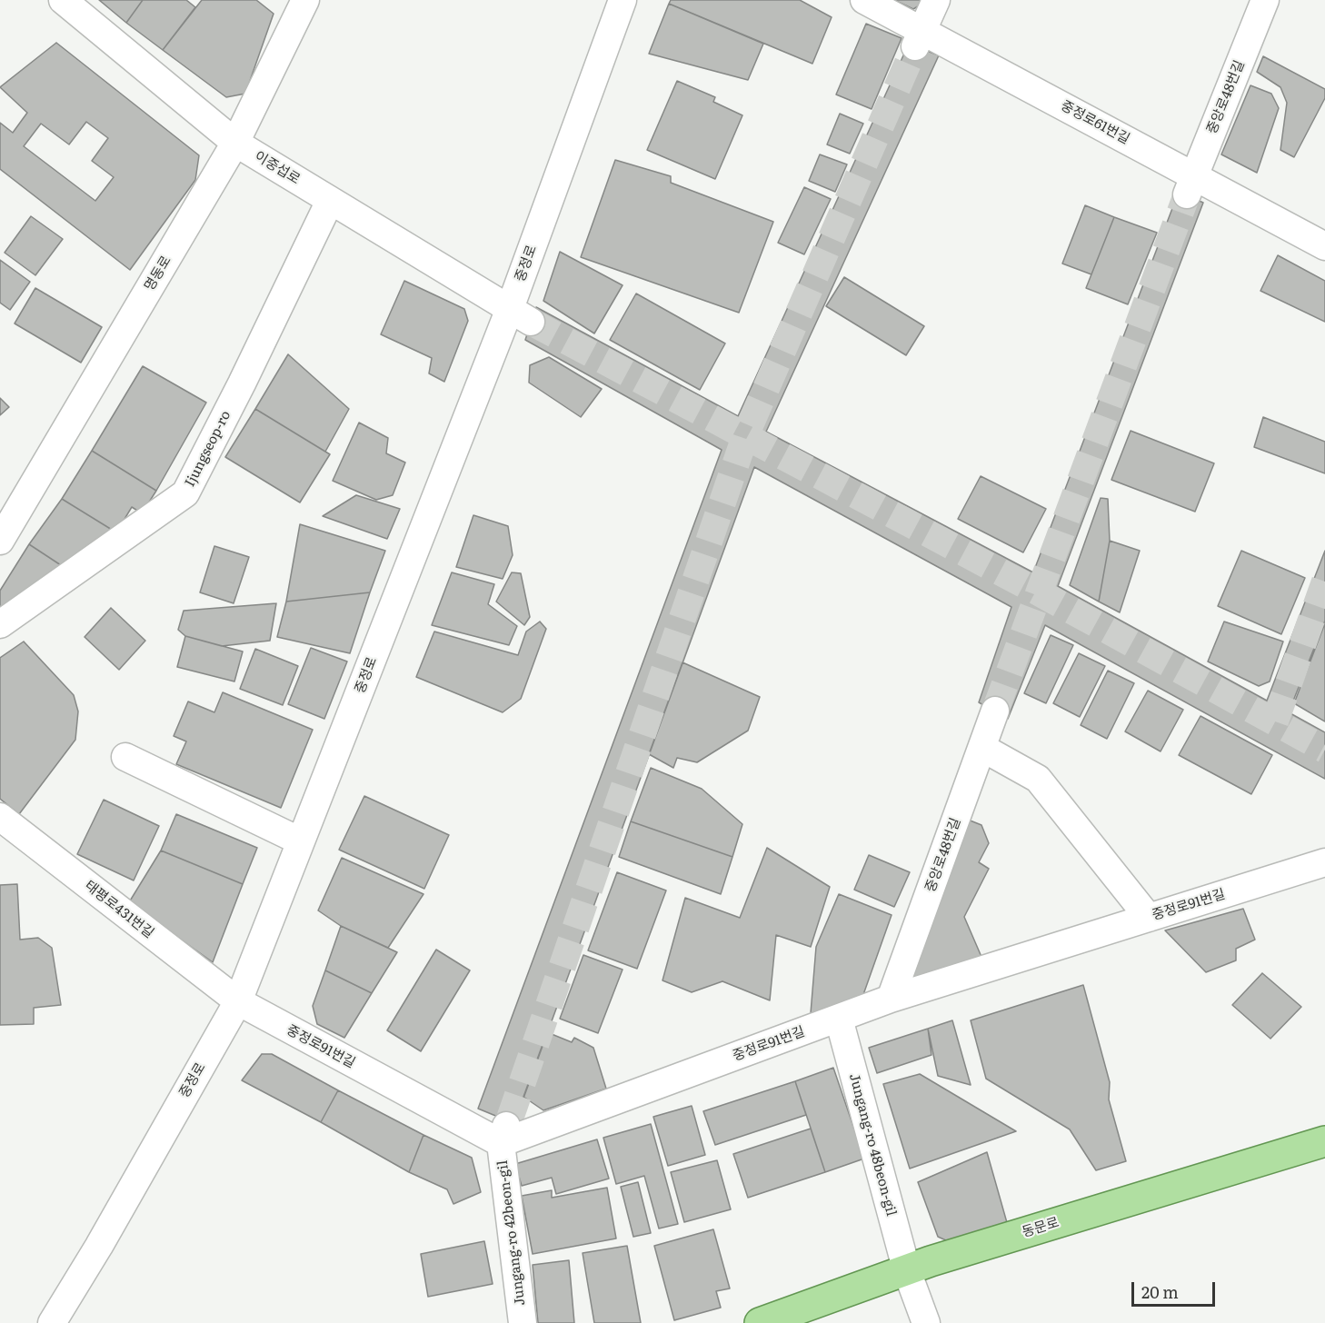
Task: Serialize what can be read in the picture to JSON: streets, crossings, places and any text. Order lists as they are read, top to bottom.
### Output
{
  "streets": {
    "main road": ["동문로"],
    "street": [
      "중앙로48번길",
      "중정로61번길",
      "이중섭로",
      "중정로",
      "명동로",
      "Ijungseop-ro",
      "중정로91번길",
      "태평로431번길",
      "Jungang-ro 48beon-gil",
      "Jungang-ro 42beon-gil"
    ]
  },
  "crossings": [
    ["중앙로48번길", "중정로61번길"],
    ["중앙로48번길", "중정로91번길"],
    ["이중섭로", "중정로"],
    ["이중섭로", "명동로"],
    ["이중섭로", "Ijungseop-ro"],
    ["중정로", "중정로91번길"],
    ["중정로", "태평로431번길"],
    ["중정로91번길", "태평로431번길"],
    ["중정로91번길", "Jungang-ro 48beon-gil"],
    ["중정로91번길", "Jungang-ro 42beon-gil"],
    ["Jungang-ro 48beon-gil", "동문로"]
  ],
  "scale_bar": "20 m"
}
